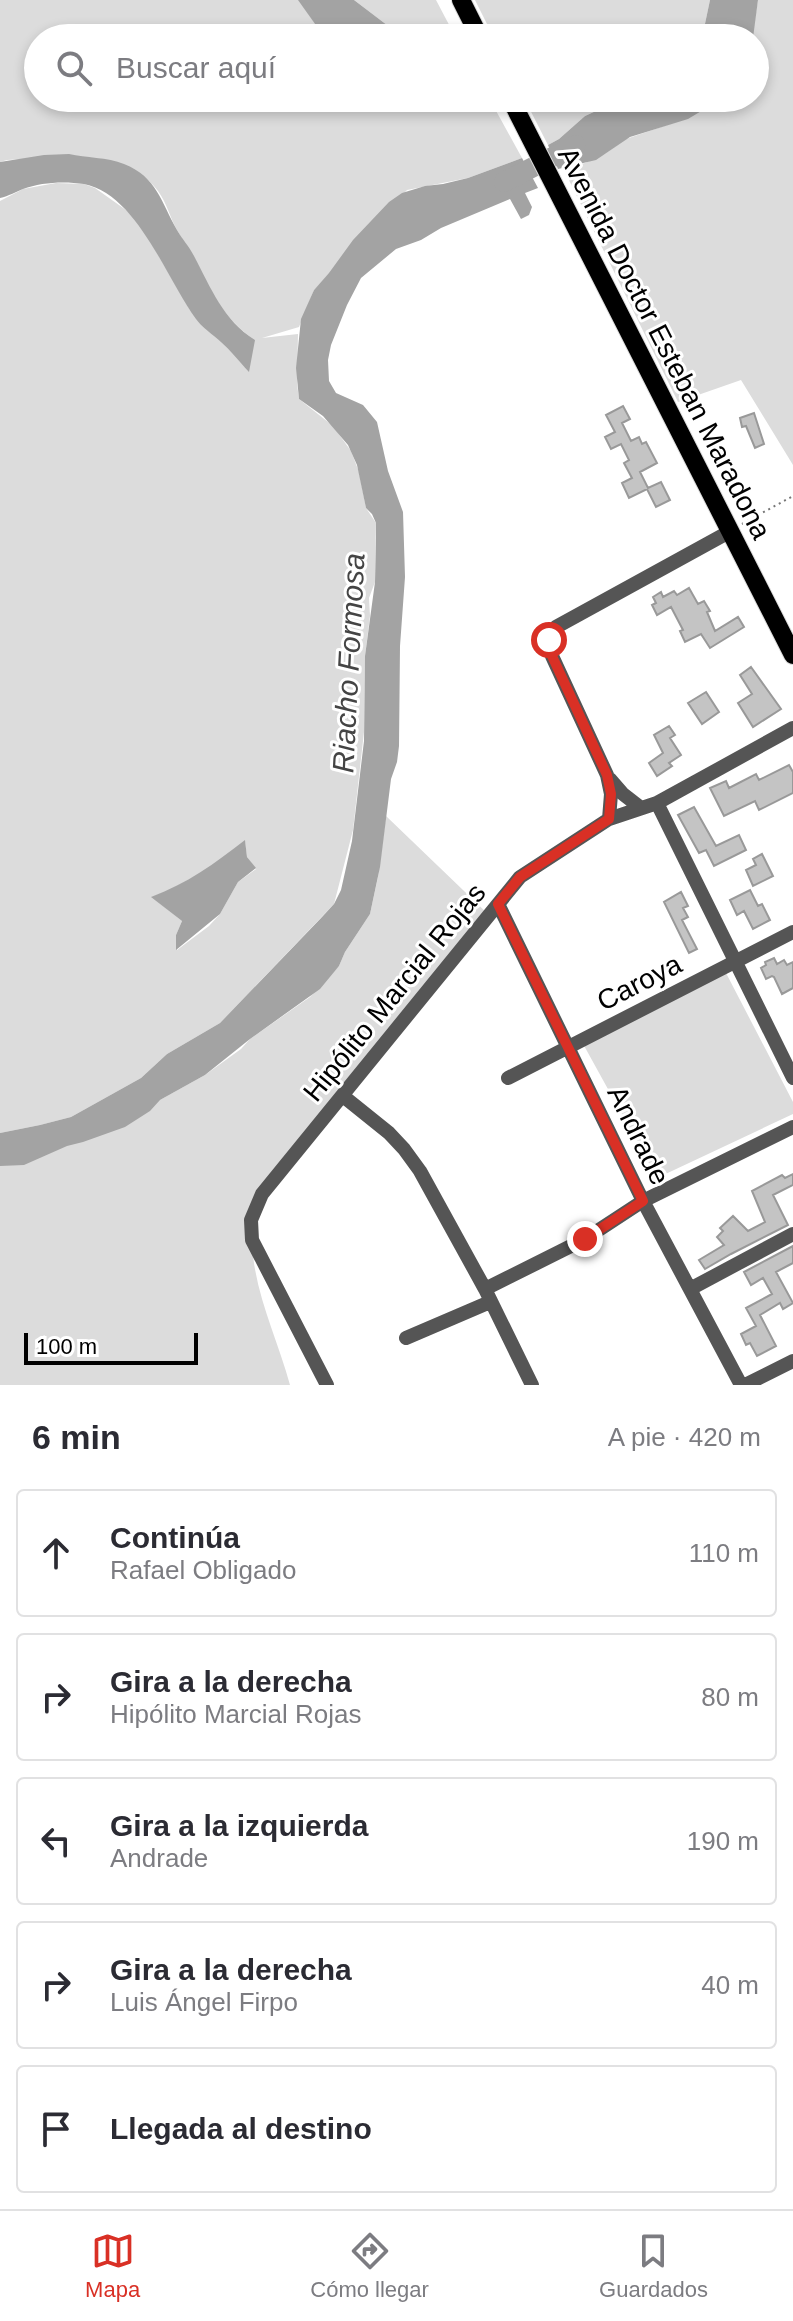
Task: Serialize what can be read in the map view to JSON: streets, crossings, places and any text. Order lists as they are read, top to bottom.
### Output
{
  "streets": {
    "main road": ["Avenida Doctor Esteban Maradona"],
    "street": ["Caroya", "Hipólito Marcial Rojas", "Andrade"]
  },
  "crossings": [
    ["Caroya", "Andrade"],
    ["Hipólito Marcial Rojas", "Andrade"]
  ],
  "water": ["Riacho Formosa"],
  "scale_bar": "100 m",
  "page": {
    "search": "Buscar aquí",
    "scale": "100 m",
    "heading": ["6 min", "A pie · 420 m"],
    "list": [
      ["Continúa", "Rafael Obligado", "110 m"],
      ["Gira a la derecha", "Hipólito Marcial Rojas", "80 m"],
      ["Gira a la izquierda", "Andrade", "190 m"],
      ["Gira a la derecha", "Luis Ángel Firpo", "40 m"],
      "Llegada al destino"
    ],
    "nav": ["Mapa", "Cómo llegar", "Guardados"]
  }
}
